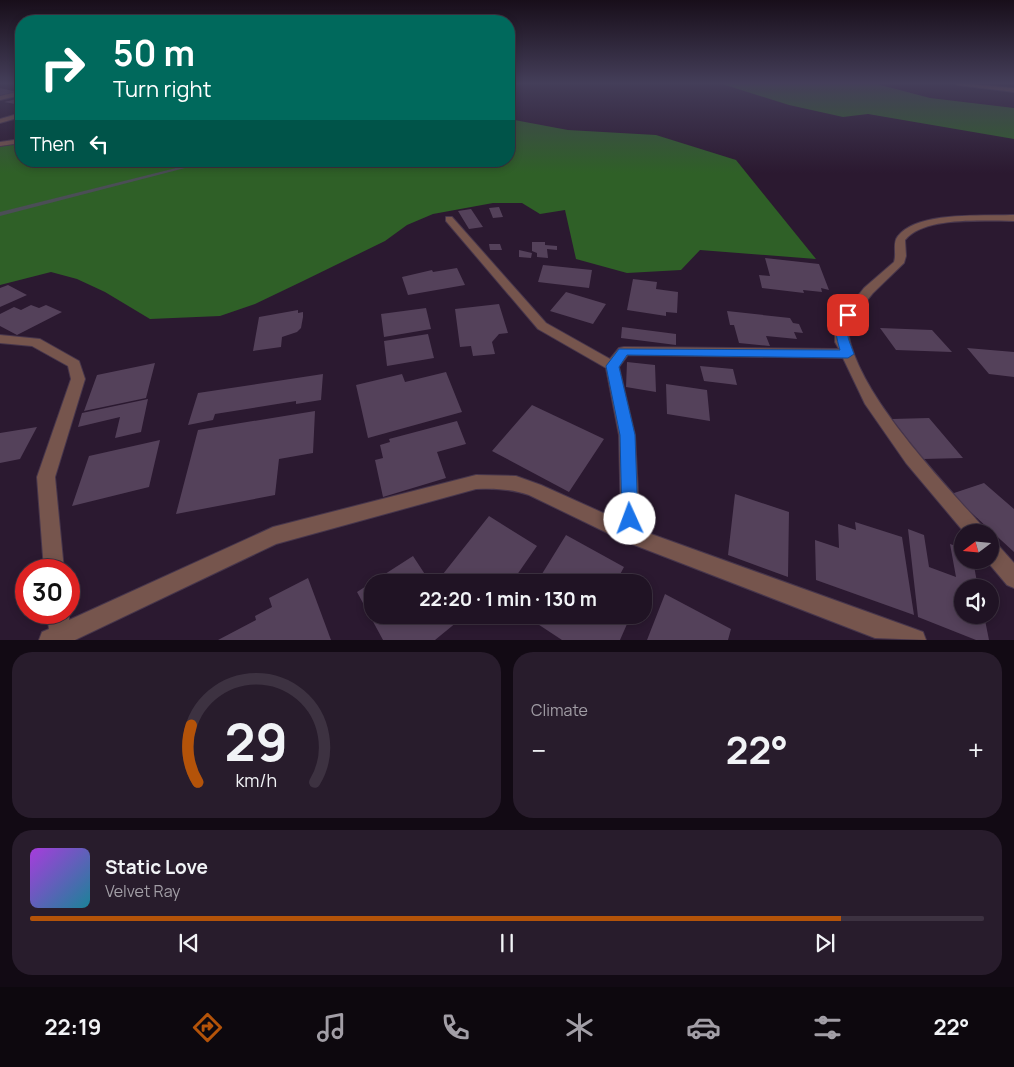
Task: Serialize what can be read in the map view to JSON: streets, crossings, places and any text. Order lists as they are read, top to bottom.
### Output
{
  "north": "left",
  "page": {
    "turn": ["50 m", "Turn right"],
    "then": "Then",
    "limit": "30",
    "trip": "22:20 · 1 min · 130 m",
    "tile": "Climate",
    "heat": ["−", "22°", "+"],
    "song": ["Static Love", "Velvet Ray"],
    "tabs": ["22:19", "22°"],
    "gauge": ["29", "km/h"]
  }
}
